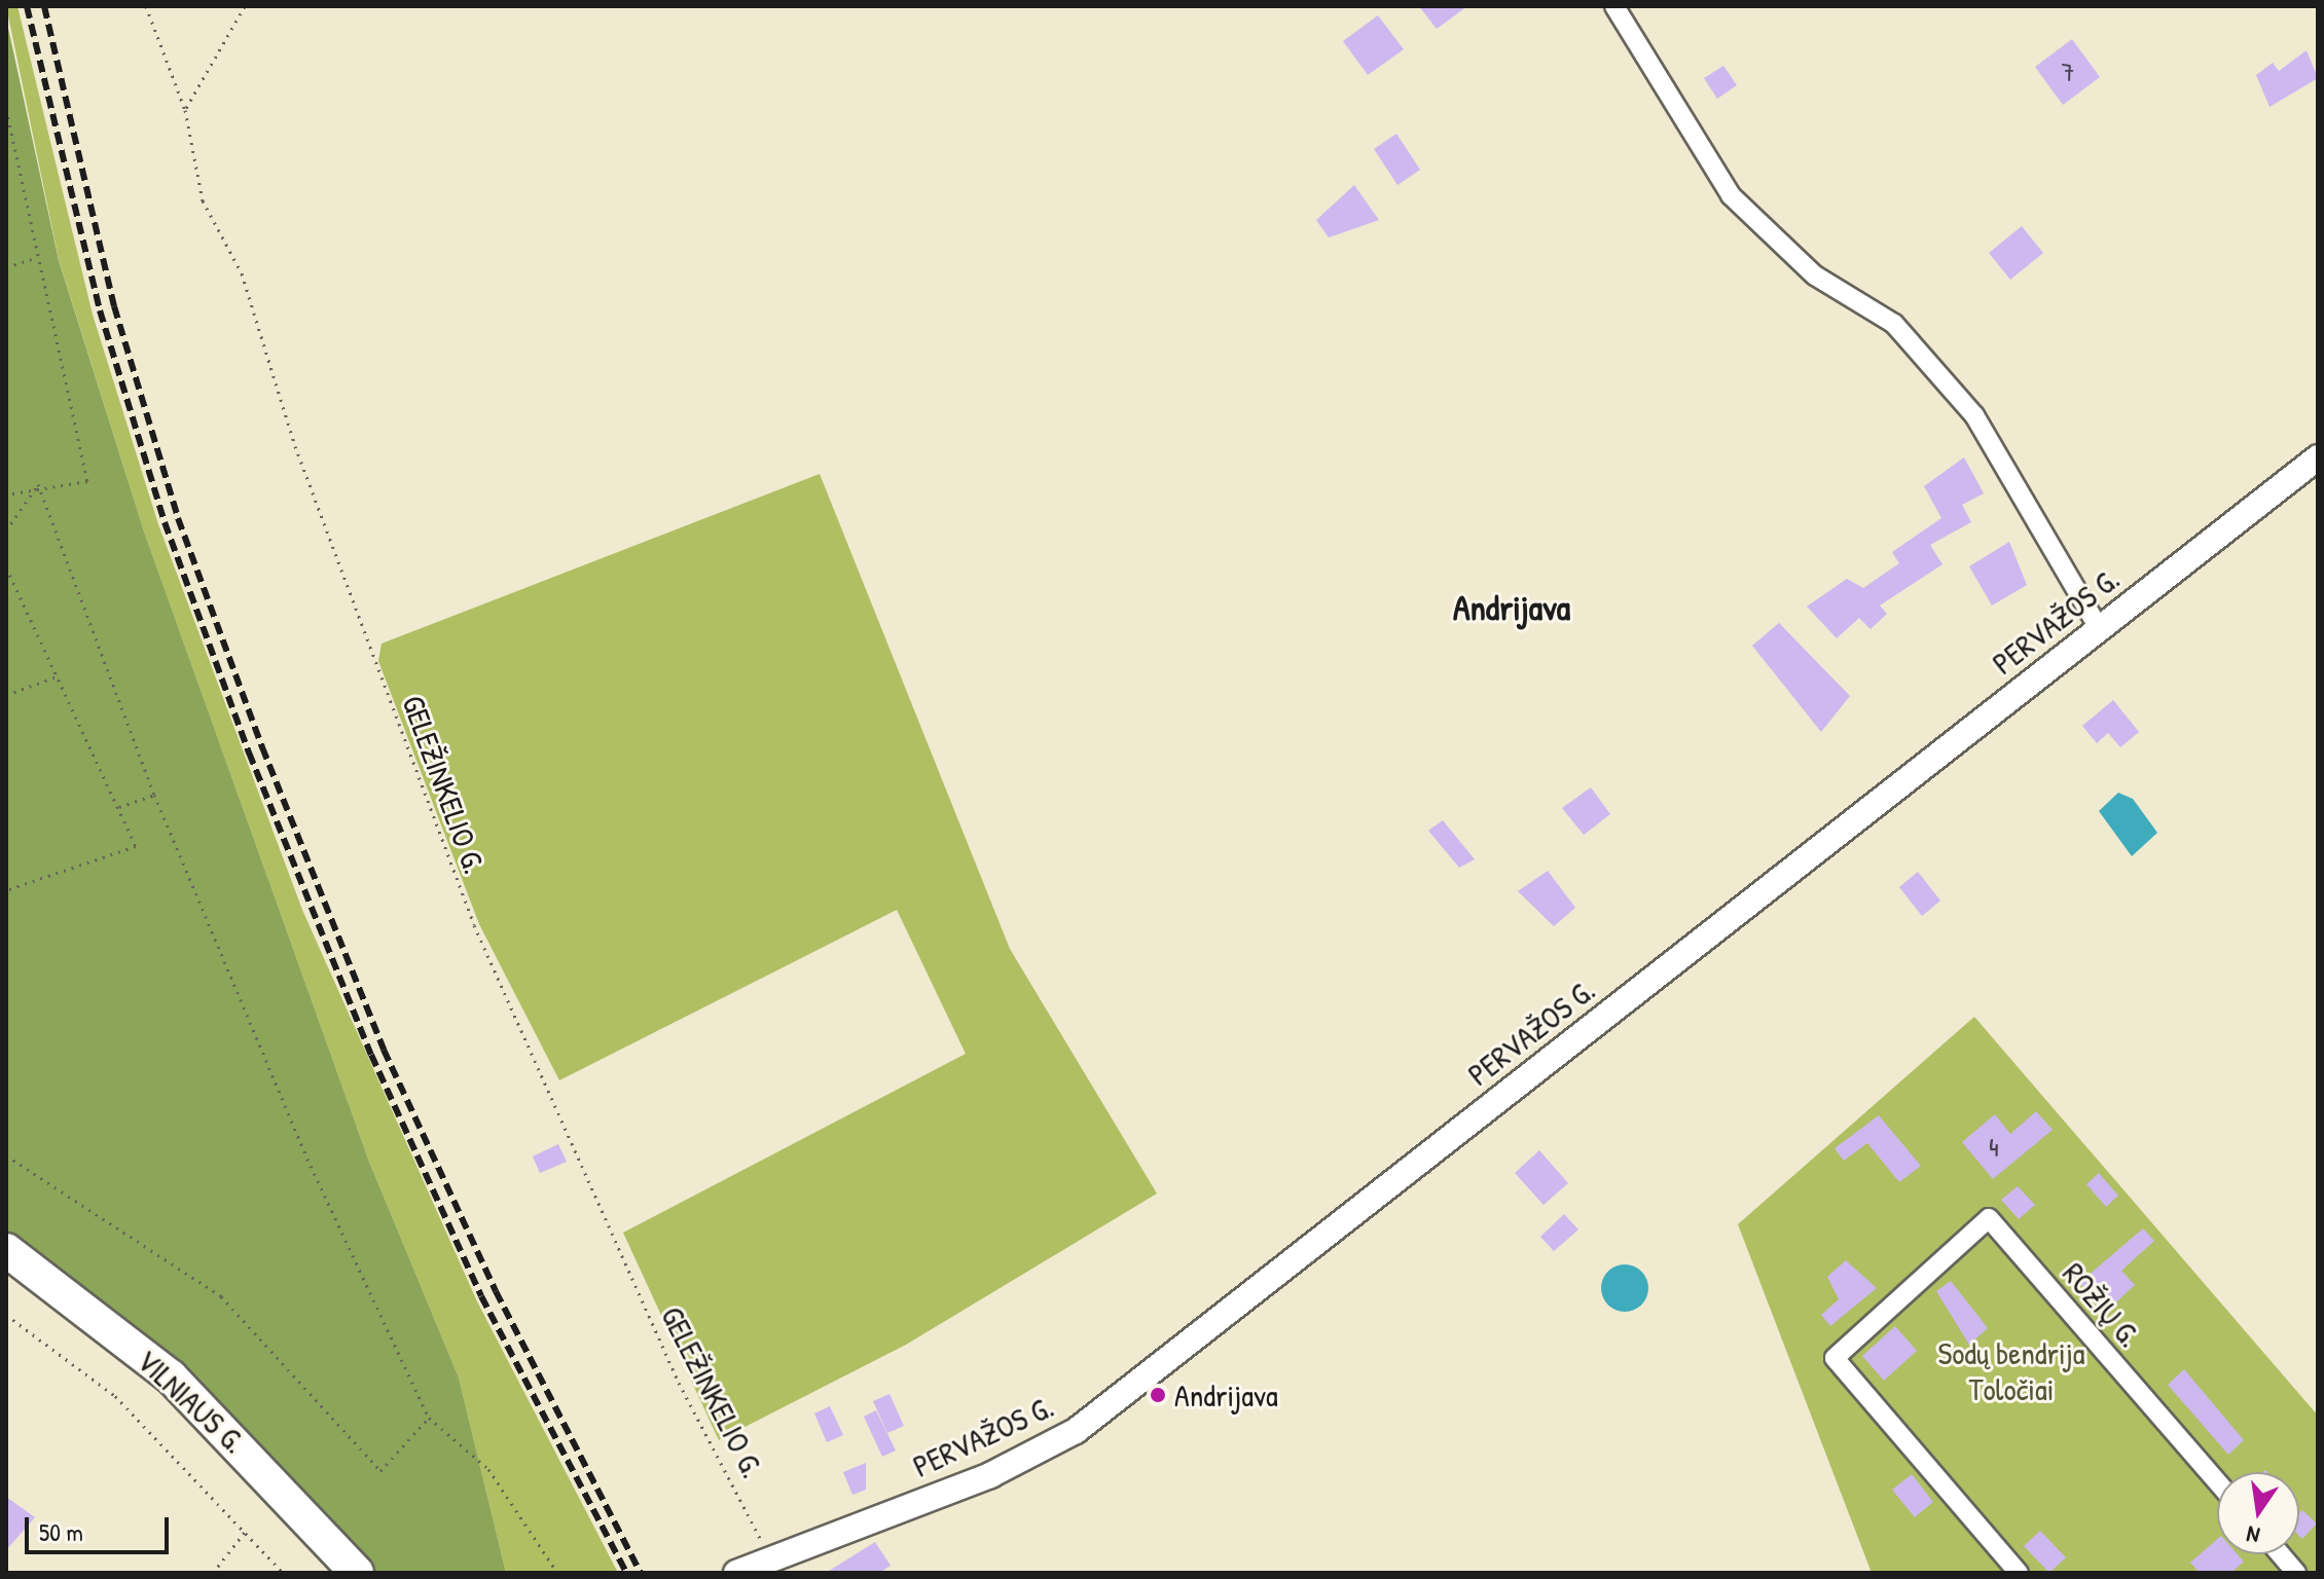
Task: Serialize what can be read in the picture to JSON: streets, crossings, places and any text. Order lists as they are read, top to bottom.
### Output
{
  "streets": {
    "highway": ["VILNIAUS G."],
    "main road": ["PERVAŽOS G."],
    "street": ["ROŽIŲ G."],
    "path": ["GELEŽINKELIO G."]
  },
  "crossings": [
    ["PERVAŽOS G.", "GELEŽINKELIO G."]
  ],
  "districts": ["Andrijava"],
  "parks": ["Sodų bendrija Toločiai"],
  "places": ["Andrijava"],
  "house_numbers": ["7", "4"],
  "scale_bar": "50 m",
  "north": "bottom"
}
